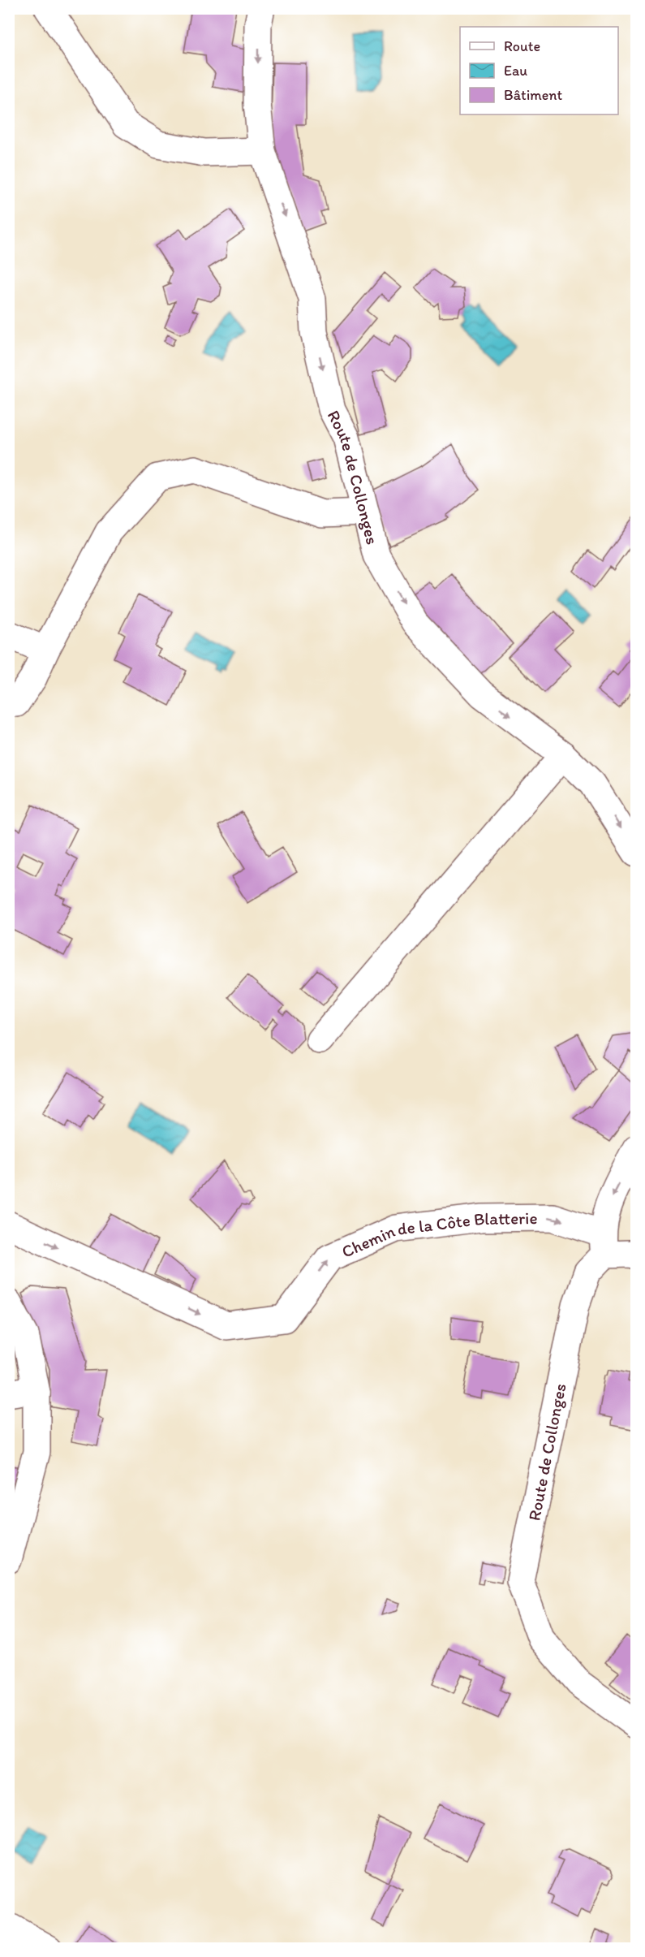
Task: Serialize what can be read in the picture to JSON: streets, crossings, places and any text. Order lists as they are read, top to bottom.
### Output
{
  "streets": {
    "street": ["Route de Collonges", "Chemin de la Côte Blatterie"]
  },
  "crossings": [
    ["Route de Collonges", "Chemin de la Côte Blatterie"]
  ],
  "one_way": ["Route de Collonges", "Chemin de la Côte Blatterie"],
  "legend": ["Route", "Eau", "Bâtiment"]
}
